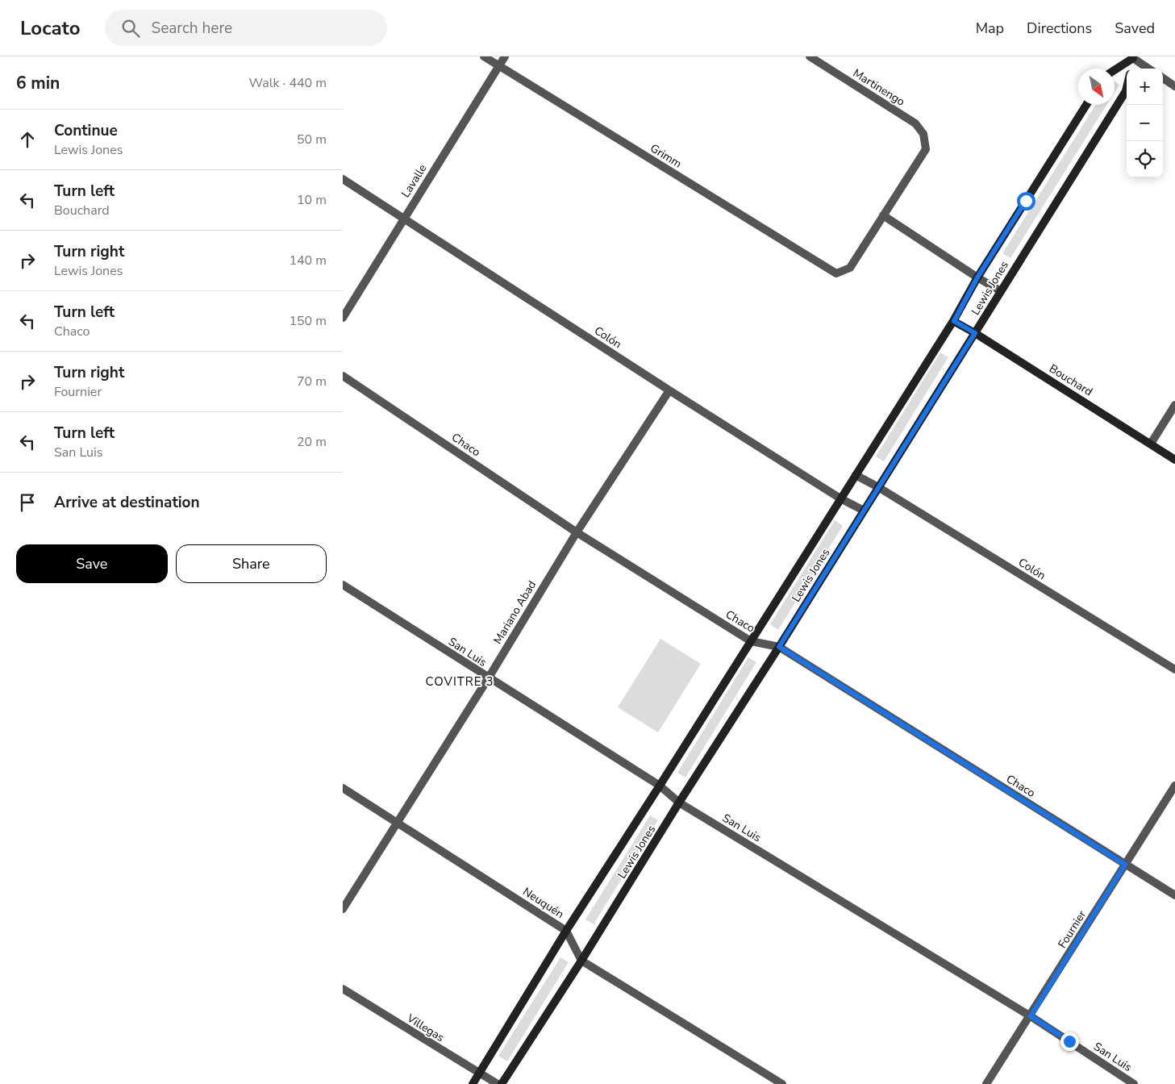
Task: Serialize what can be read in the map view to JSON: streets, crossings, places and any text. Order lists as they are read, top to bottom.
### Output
{
  "streets": {
    "main road": ["Lewis Jones", "Bouchard"],
    "street": [
      "Martinengo",
      "Grimm",
      "Lavalle",
      "Colón",
      "Chaco",
      "Mariano Abad",
      "San Luis",
      "Neuquén",
      "Fournier",
      "Villegas"
    ]
  },
  "crossings": [
    ["Martinengo", "Grimm"],
    ["Grimm", "Lavalle"],
    ["Lavalle", "Colón"],
    ["Lewis Jones", "Colón"],
    ["Lewis Jones", "Bouchard"],
    ["Lewis Jones", "Chaco"],
    ["Lewis Jones", "San Luis"],
    ["Lewis Jones", "Neuquén"],
    ["Lewis Jones", "Villegas"],
    ["Colón", "Mariano Abad"],
    ["Chaco", "Mariano Abad"],
    ["Chaco", "Fournier"],
    ["Mariano Abad", "San Luis"],
    ["Mariano Abad", "Neuquén"],
    ["San Luis", "Fournier"]
  ],
  "districts": ["COVITRE 3"],
  "north": "bottom right",
  "page": {
    "header": "Locato",
    "search": "Search here",
    "nav": ["Map", "Directions", "Saved"],
    "heading": ["6 min", "Walk · 440 m"],
    "map_buttons": ["+", "−"],
    "list": [
      ["Continue", "Lewis Jones", "50 m"],
      ["Turn left", "Bouchard", "10 m"],
      ["Turn right", "Lewis Jones", "140 m"],
      ["Turn left", "Chaco", "150 m"],
      ["Turn right", "Fournier", "70 m"],
      ["Turn left", "San Luis", "20 m"],
      "Arrive at destination"
    ],
    "buttons": ["Save", "Share"]
  }
}
